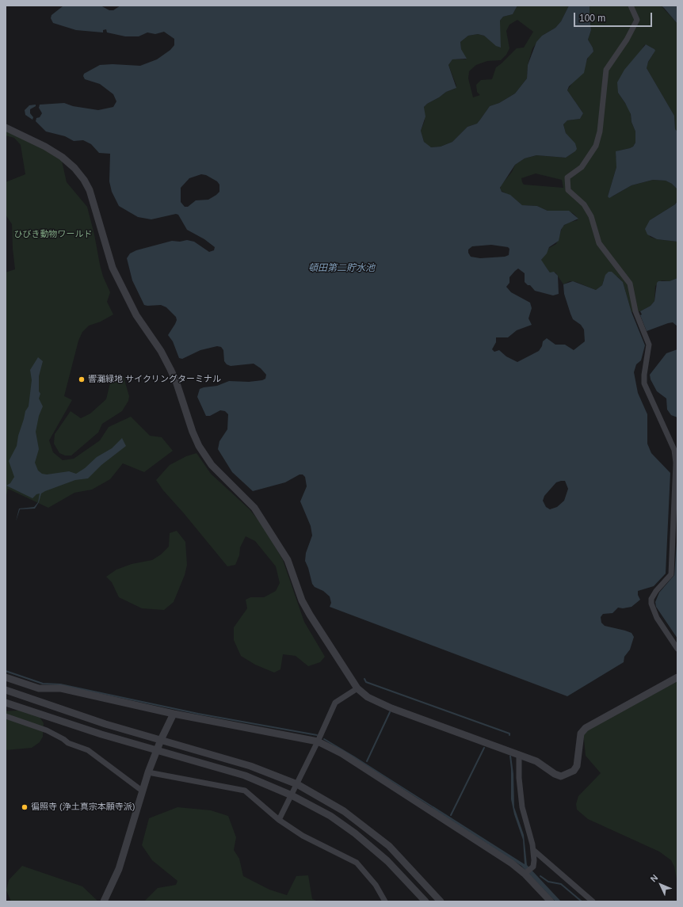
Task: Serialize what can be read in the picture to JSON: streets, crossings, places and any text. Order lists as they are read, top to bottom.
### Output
{
  "water": ["頓田第二貯水池"],
  "parks": ["ひびき動物ワールド"],
  "places": ["響灘緑地 サイクリングターミナル", "徧照寺 (浄土真宗本願寺派)"],
  "scale_bar": "100 m",
  "north": "top left"
}
